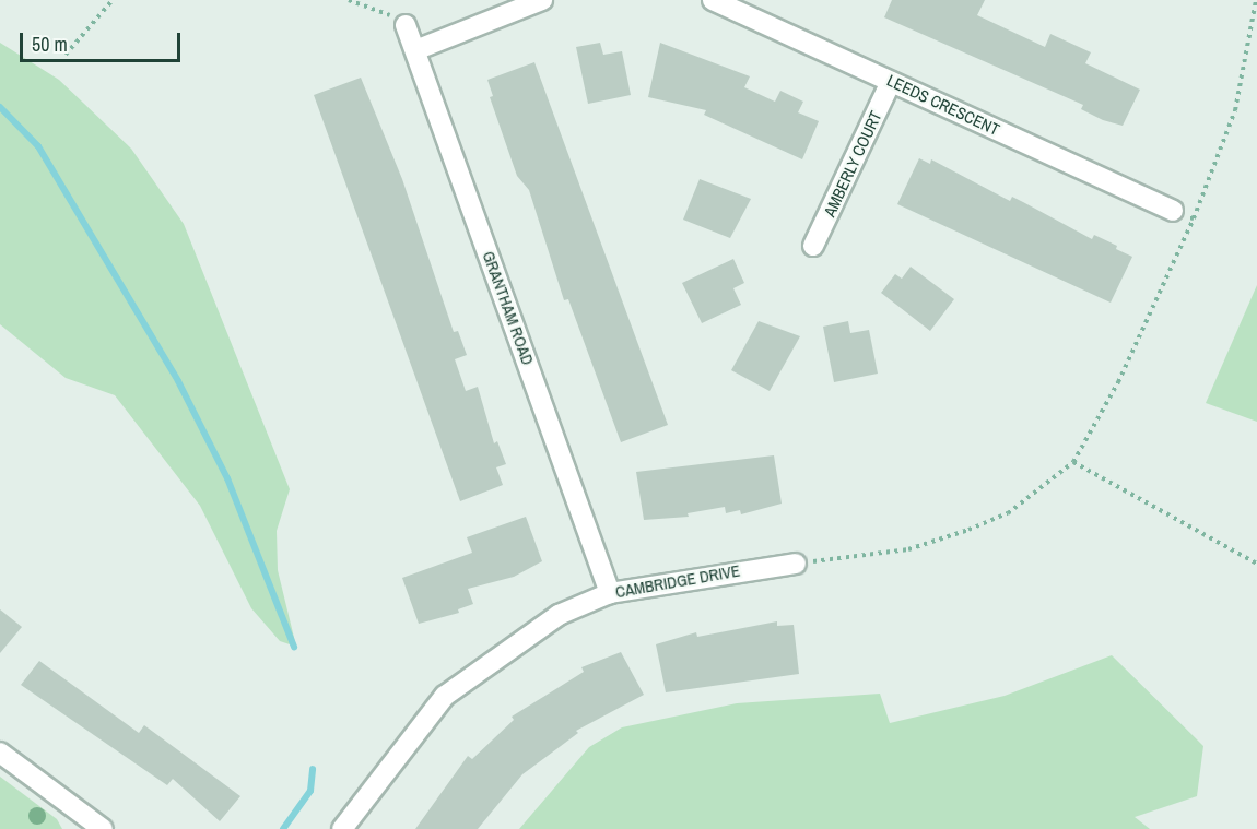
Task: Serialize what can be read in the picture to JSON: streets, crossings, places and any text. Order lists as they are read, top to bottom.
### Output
{
  "streets": {
    "street": [
      "LEEDS CRESCENT",
      "AMBERLY COURT",
      "GRANTHAM ROAD",
      "CAMBRIDGE DRIVE"
    ]
  },
  "crossings": [
    ["LEEDS CRESCENT", "AMBERLY COURT"],
    ["GRANTHAM ROAD", "CAMBRIDGE DRIVE"]
  ],
  "scale_bar": "50 m"
}
